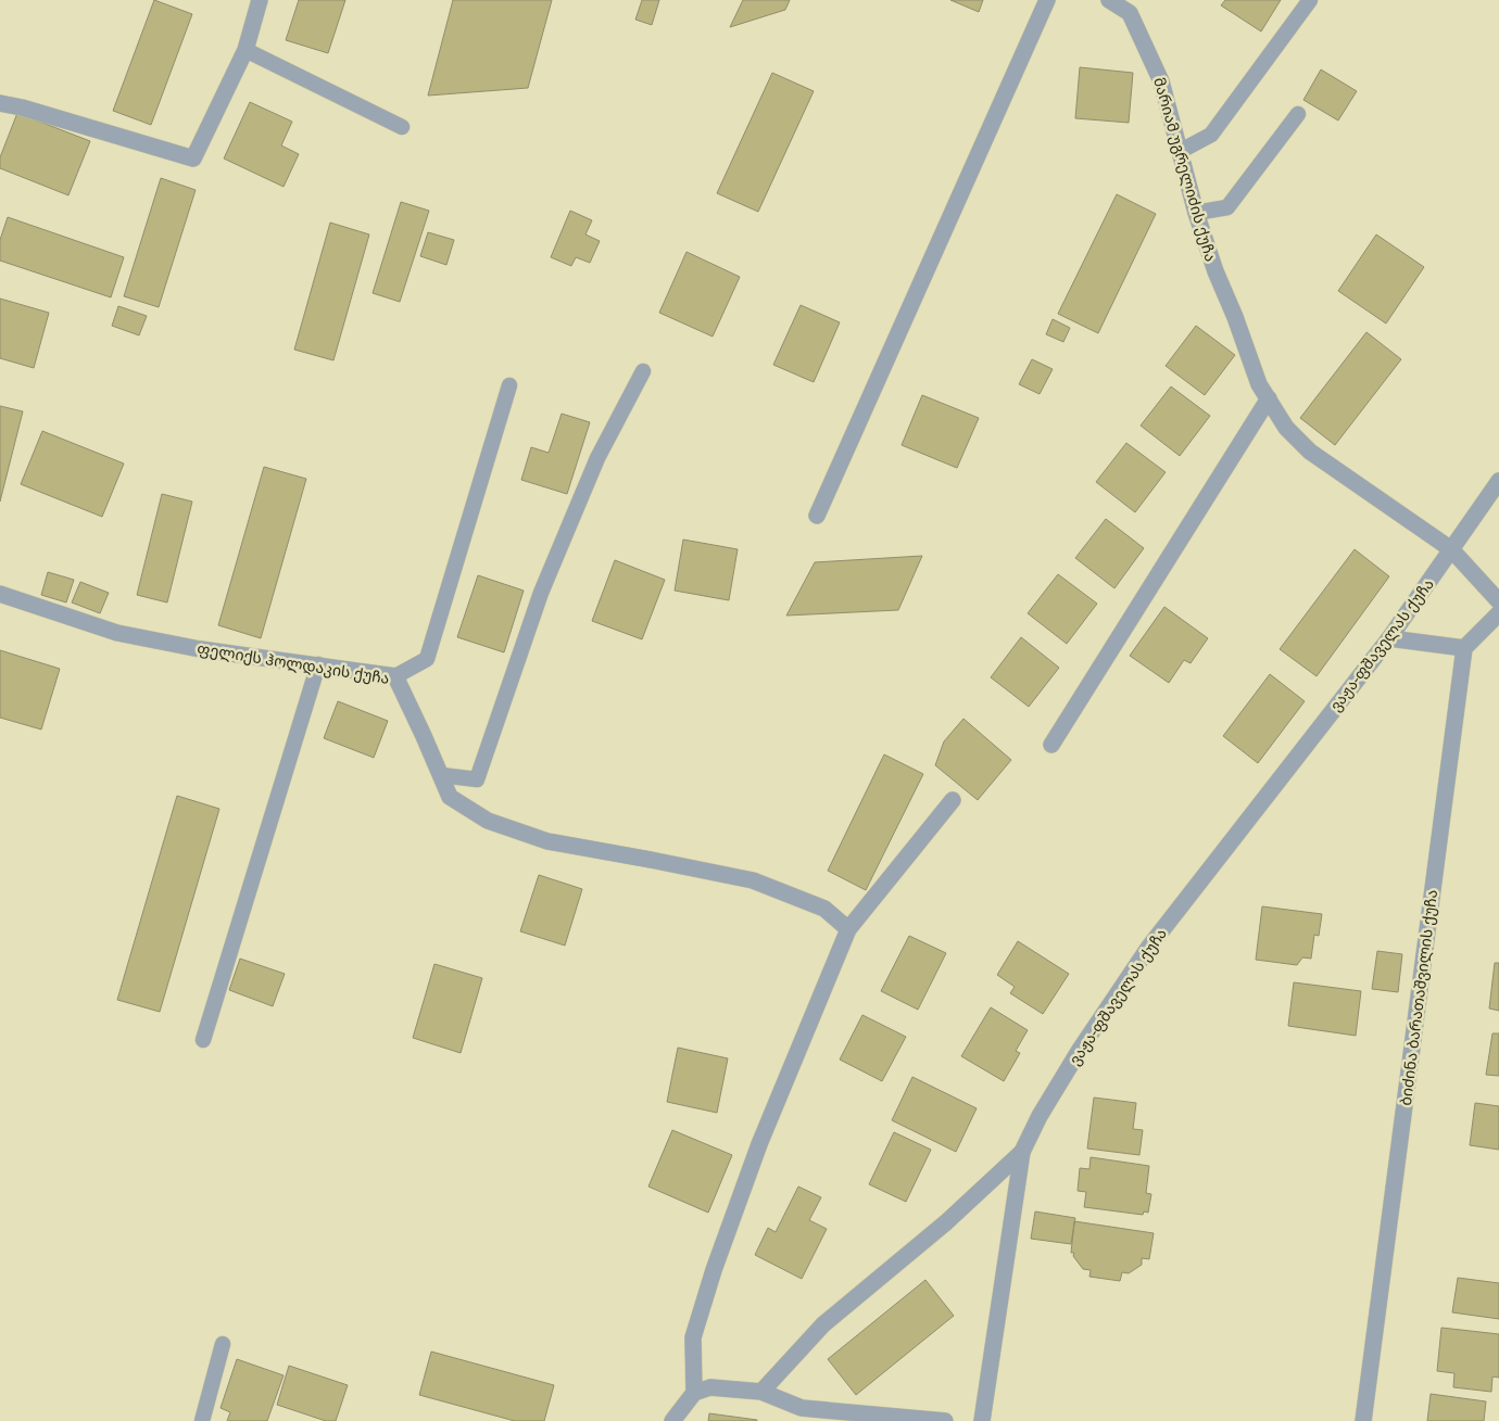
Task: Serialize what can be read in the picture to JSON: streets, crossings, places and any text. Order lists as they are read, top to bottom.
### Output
{
  "streets": {
    "street": [
      "მარიამ უგრელიძის ქუჩა",
      "ვაჟა-ფშაველას ქუჩა",
      "ფელიქს ჰოლდაკის ქუჩა",
      "ბიძინა ბარათაშვილის ქუჩა"
    ]
  },
  "crossings": [
    ["მარიამ უგრელიძის ქუჩა", "ვაჟა-ფშაველას ქუჩა"]
  ]
}
